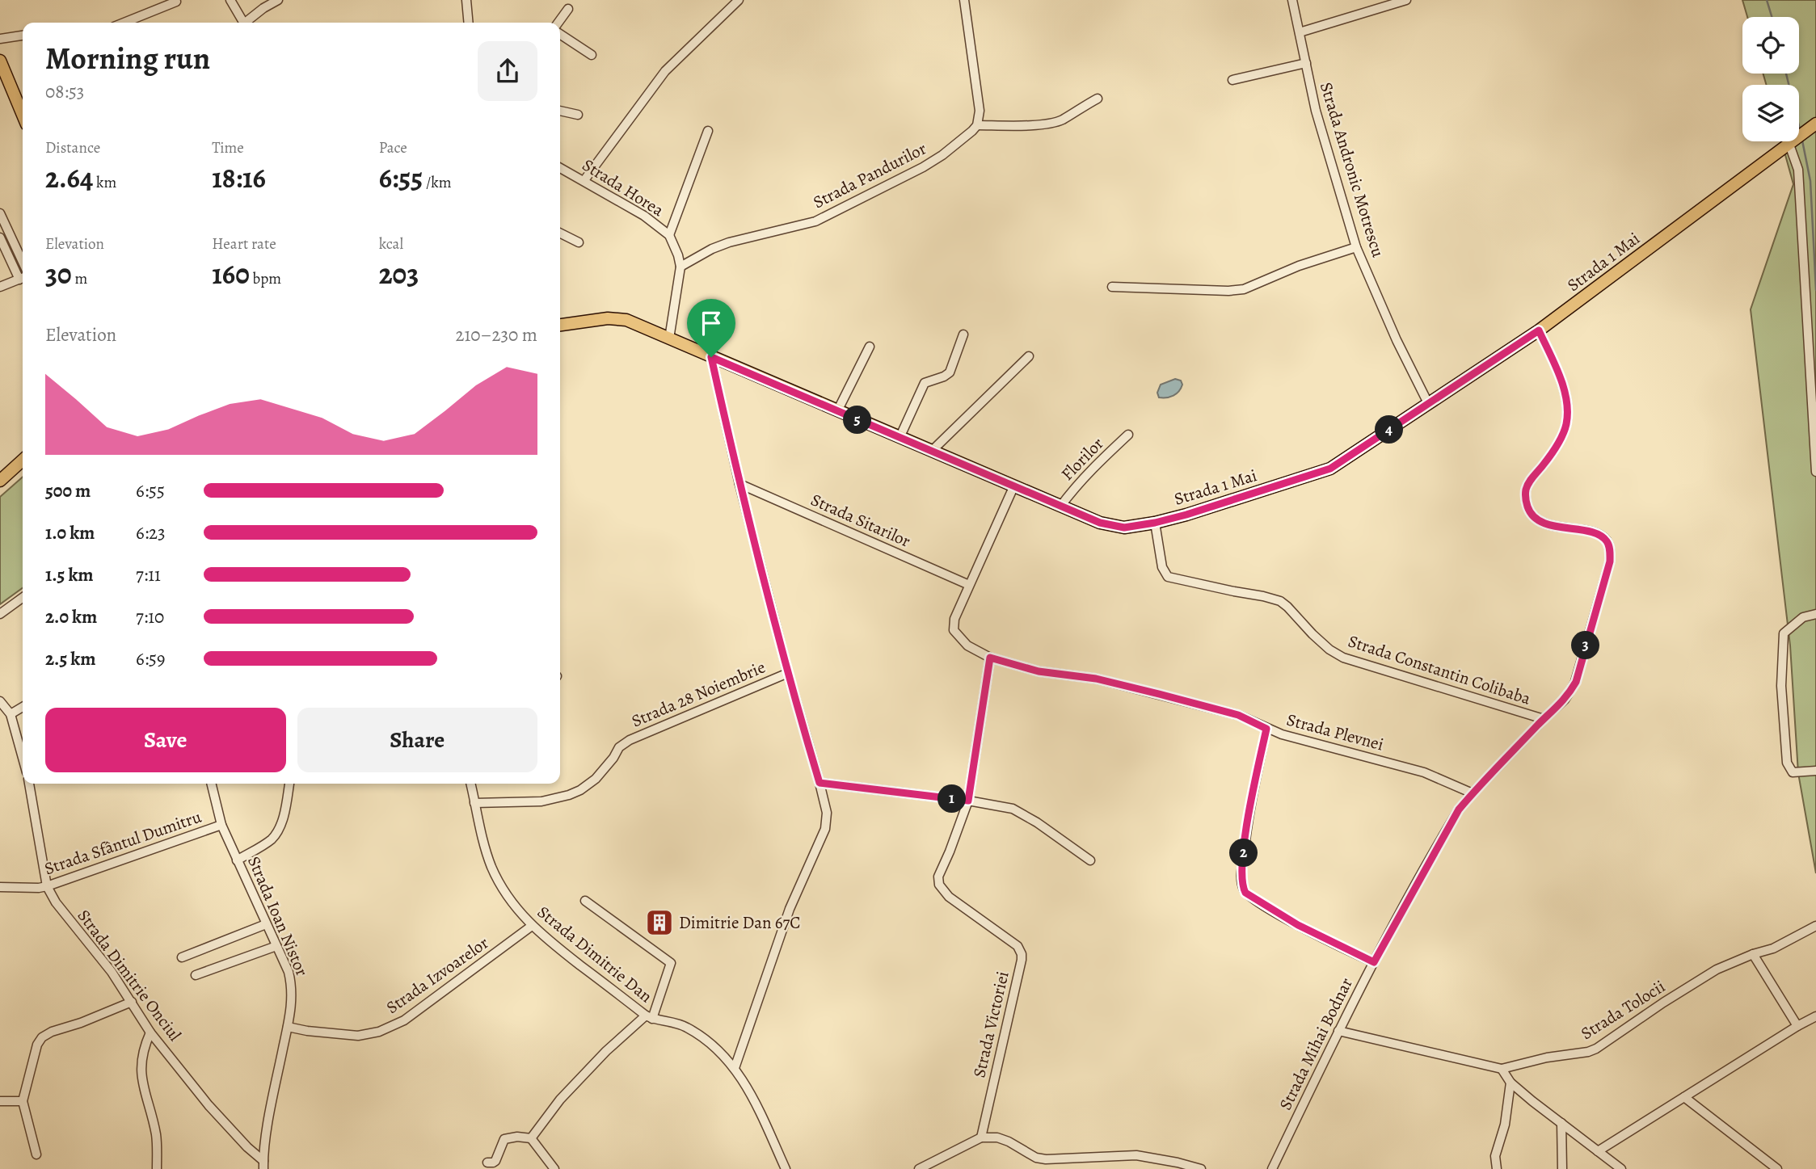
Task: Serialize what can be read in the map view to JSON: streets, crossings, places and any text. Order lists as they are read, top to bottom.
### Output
{
  "streets": {
    "main road": ["Strada 1 Mai"],
    "street": [
      "Strada Andronic Motrescu",
      "Strada Pandurilor",
      "Strada Horea",
      "Florilor",
      "Strada Sitarilor",
      "Strada Constantin Colibaba",
      "Strada 28 Noiembrie",
      "Strada Plevnei",
      "Strada Sfântul Dumitru",
      "Strada Ioan Nistor",
      "Strada Dimitrie Dan",
      "Strada Dimitrie Onciul",
      "Strada Izvoarelor",
      "Strada Tolocii",
      "Strada Victoriei",
      "Strada Mihai Bodnar"
    ]
  },
  "crossings": [
    ["Strada Andronic Motrescu", "Strada 1 Mai"],
    ["Strada Pandurilor", "Strada Horea"],
    ["Strada Horea", "Strada 1 Mai"],
    ["Strada 1 Mai", "Florilor"],
    ["Strada 1 Mai", "Strada Constantin Colibaba"],
    ["Strada 1 Mai", "Strada Plevnei"],
    ["Strada 1 Mai", "Strada Mihai Bodnar"],
    ["Strada Sitarilor", "Strada Plevnei"],
    ["Strada Constantin Colibaba", "Strada Mihai Bodnar"],
    ["Strada 28 Noiembrie", "Strada Dimitrie Dan"],
    ["Strada Plevnei", "Strada Victoriei"],
    ["Strada Plevnei", "Strada Mihai Bodnar"],
    ["Strada Sfântul Dumitru", "Strada Ioan Nistor"],
    ["Strada Sfântul Dumitru", "Strada Dimitrie Onciul"],
    ["Strada Ioan Nistor", "Strada Dimitrie Onciul"],
    ["Strada Ioan Nistor", "Strada Izvoarelor"],
    ["Strada Dimitrie Dan", "Strada Izvoarelor"],
    ["Strada Tolocii", "Strada Mihai Bodnar"]
  ],
  "places": {
    "building": ["Dimitrie Dan 67C"]
  },
  "page": {
    "heading": ["Morning run", "08:53"],
    "stats": [
      ["Distance", "2.64 km"],
      ["Time", "18:16"],
      ["Pace", "6:55 /km"],
      ["Elevation", "30 m"],
      ["Heart rate", "160 bpm"],
      ["kcal", "203"]
    ],
    "chart": ["Elevation", "210–230 m"],
    "pins": [
      "5",
      "4",
      "3",
      "1",
      "2"
    ],
    "list": [
      {
        "name": "500 m",
        "note": "6:55"
      },
      {
        "name": "1.0 km",
        "note": "6:23"
      },
      {
        "name": "1.5 km",
        "note": "7:11"
      },
      {
        "name": "2.0 km",
        "note": "7:10"
      },
      {
        "name": "2.5 km",
        "note": "6:59"
      }
    ],
    "buttons": ["Save", "Share"]
  }
}
